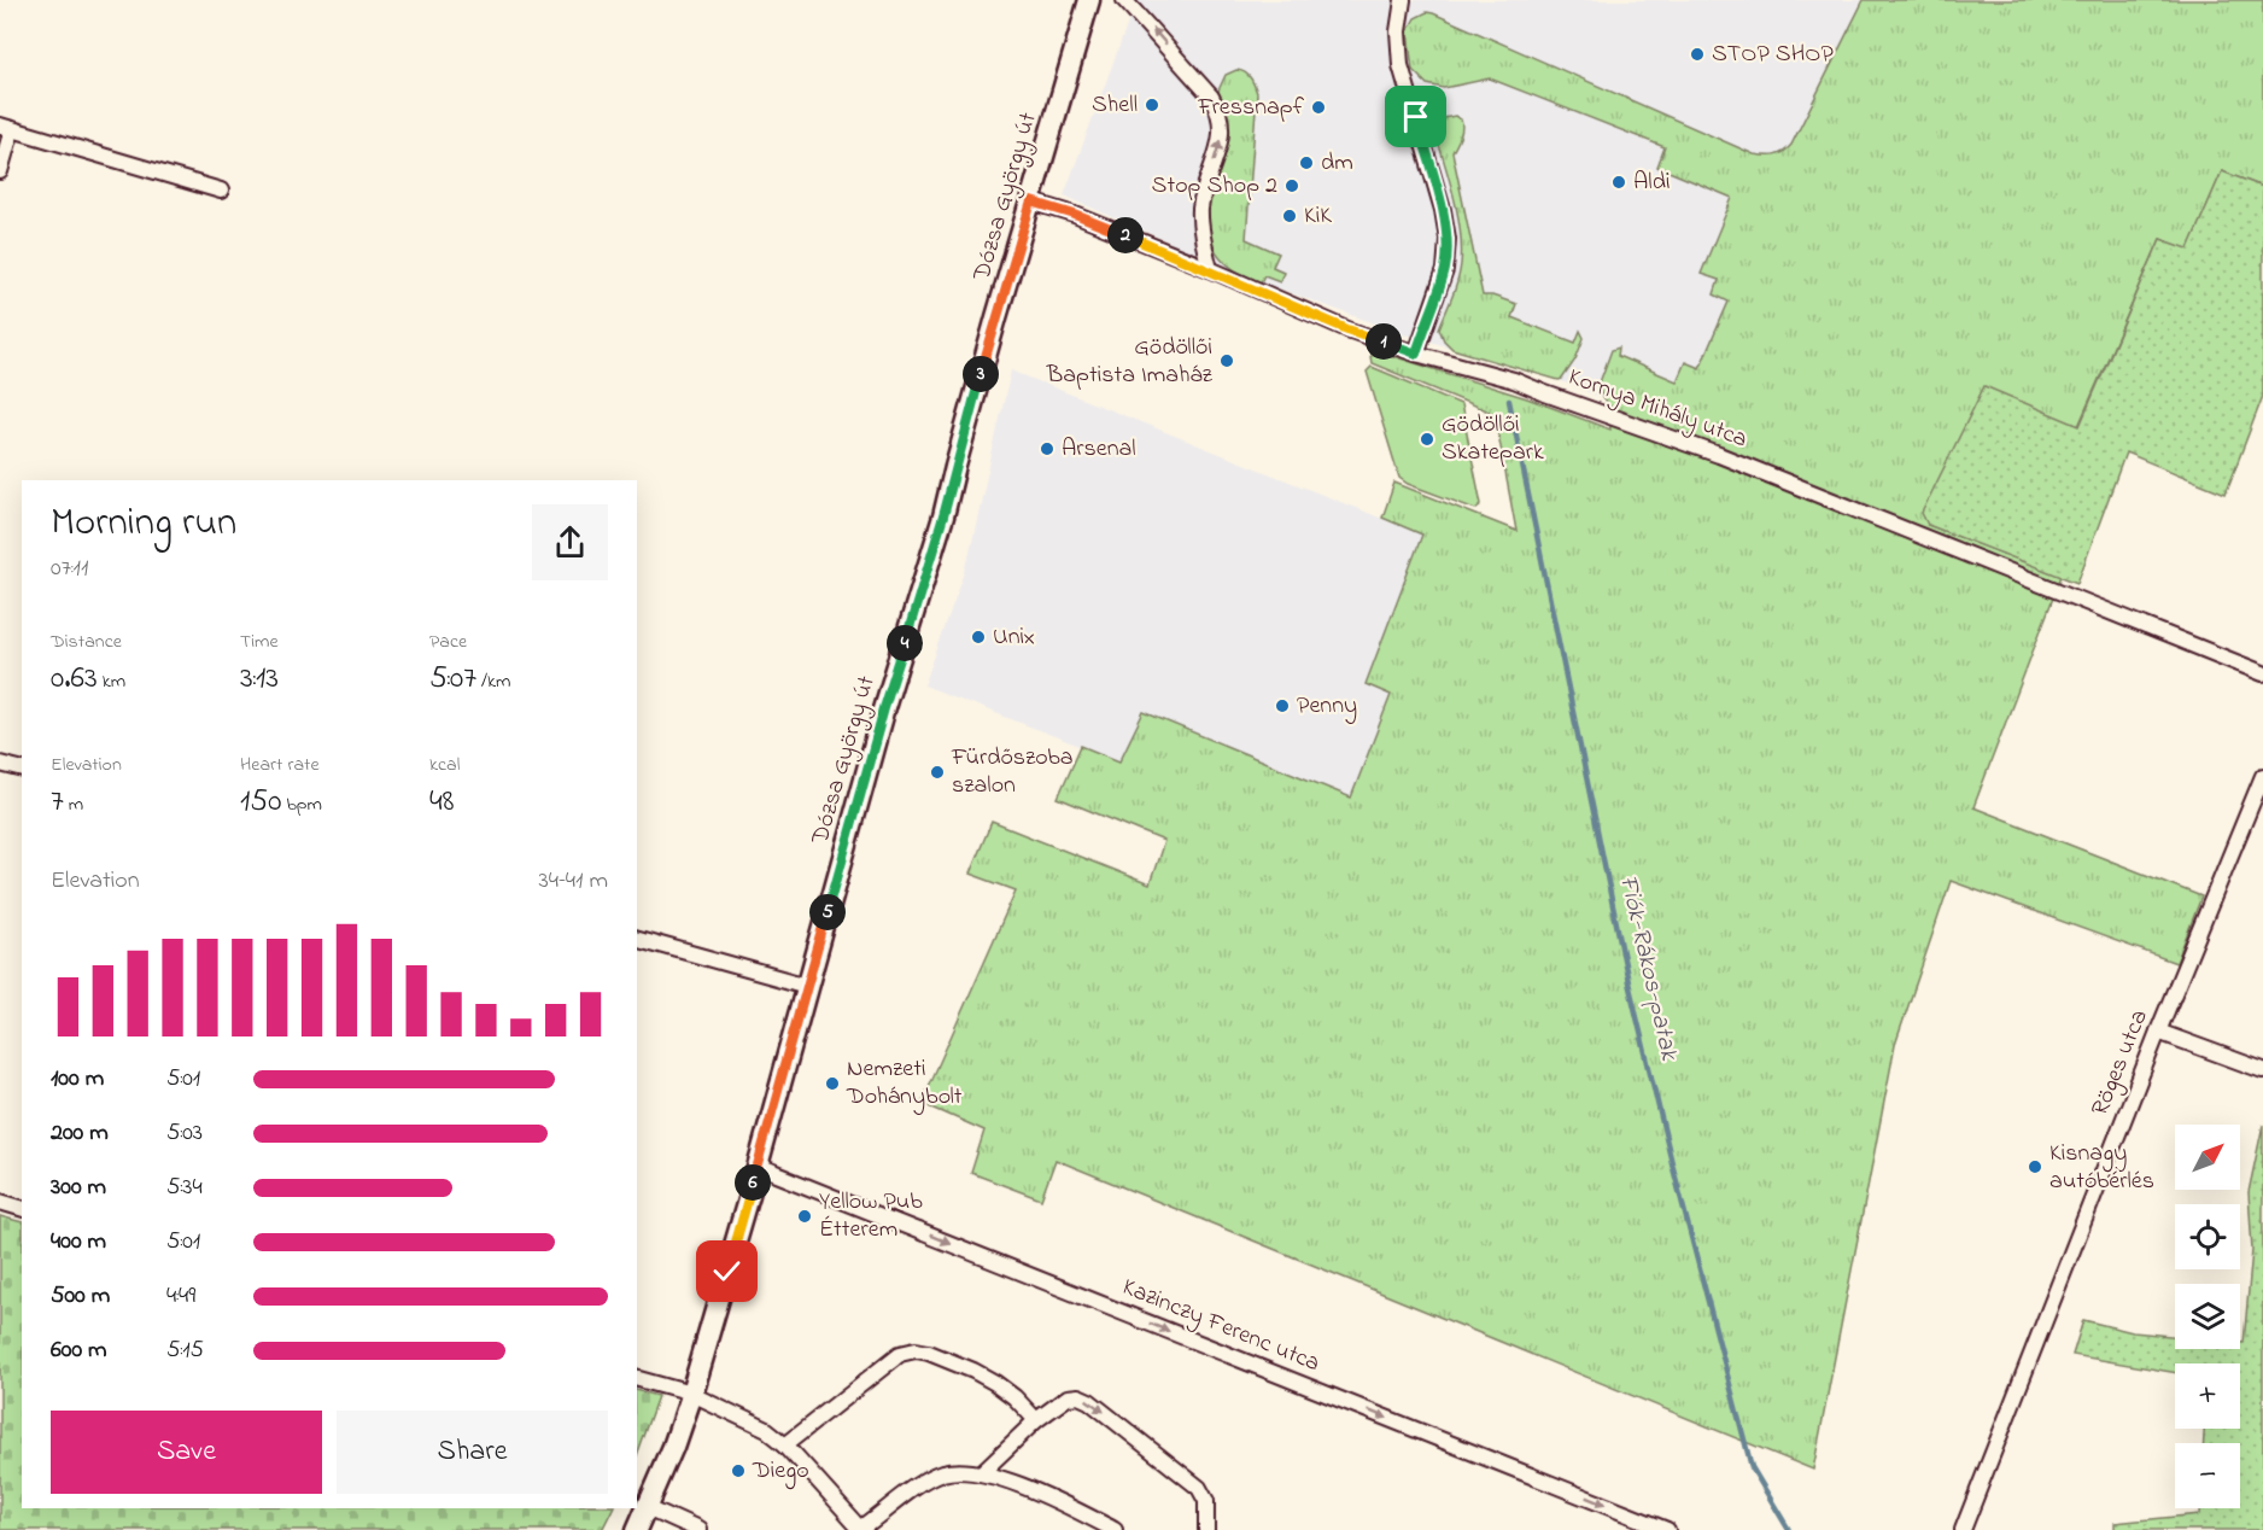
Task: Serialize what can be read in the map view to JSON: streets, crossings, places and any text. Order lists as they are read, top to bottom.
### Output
{
  "streets": {
    "main road": ["Dózsa György út"],
    "street": ["Kornya Mihály utca", "Röges utca", "Kazinczy Ferenc utca"]
  },
  "crossings": [
    ["Dózsa György út", "Kornya Mihály utca"],
    ["Dózsa György út", "Kazinczy Ferenc utca"]
  ],
  "one_way": ["Kazinczy Ferenc utca"],
  "water": ["Fiók-Rákos-patak"],
  "places": [
    "STOP SHOP",
    "Shell",
    "Fressnapf",
    "dm",
    "Aldi",
    "Stop Shop 2",
    "KiK",
    "Gödöllői Baptista Imaház",
    "Gödöllői Skatepark",
    "Arsenal",
    "Unix",
    "Penny",
    "Fürdőszoba szalon",
    "Nemzeti Dohánybolt",
    "Kisnagy autóbérlés",
    "Yellow Pub Étterem",
    "Diego"
  ],
  "north": "top right",
  "page": {
    "pins": [
      "2",
      "1",
      "3",
      "4",
      "5",
      "6"
    ],
    "heading": ["Morning run", "07:11"],
    "stats": [
      ["Distance", "0.63 km"],
      ["Time", "3:13"],
      ["Pace", "5:07 /km"],
      ["Elevation", "7 m"],
      ["Heart rate", "150 bpm"],
      ["kcal", "48"]
    ],
    "chart": ["Elevation", "34–41 m"],
    "list": [
      {
        "name": "100 m",
        "note": "5:01"
      },
      {
        "name": "200 m",
        "note": "5:03"
      },
      {
        "name": "300 m",
        "note": "5:34"
      },
      {
        "name": "400 m",
        "note": "5:01"
      },
      {
        "name": "500 m",
        "note": "4:49"
      },
      {
        "name": "600 m",
        "note": "5:15"
      }
    ],
    "map_buttons": ["+", "−"],
    "buttons": ["Save", "Share"]
  }
}
